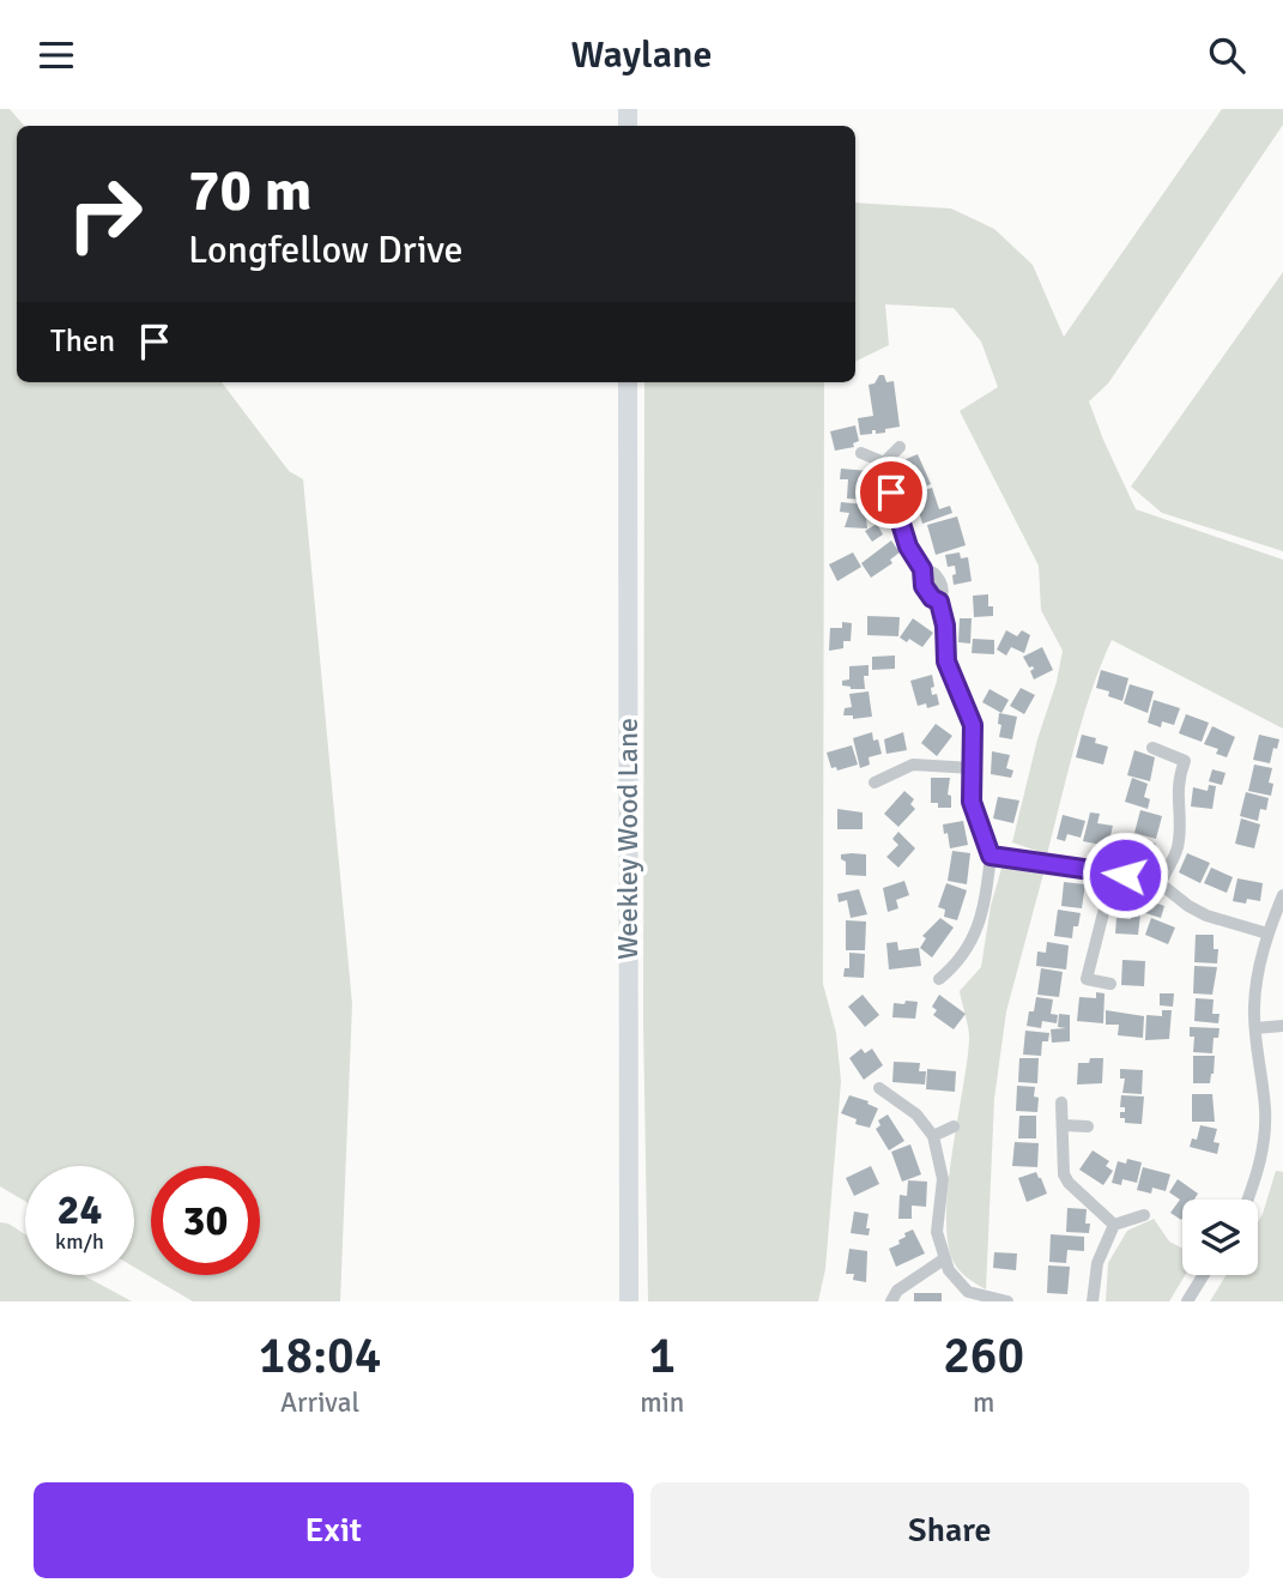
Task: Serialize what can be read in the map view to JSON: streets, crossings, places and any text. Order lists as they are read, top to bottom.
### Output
{
  "streets": {
    "main road": ["Weekley Wood Lane"]
  },
  "page": {
    "header": "Waylane",
    "turn": ["70 m", "Longfellow Drive"],
    "then": "Then",
    "speed": "24 km/h",
    "limit": "30",
    "eta": [
      "18:04",
      "Arrival",
      "1",
      "min",
      "260",
      "m"
    ],
    "buttons": ["Exit", "Share"]
  }
}
